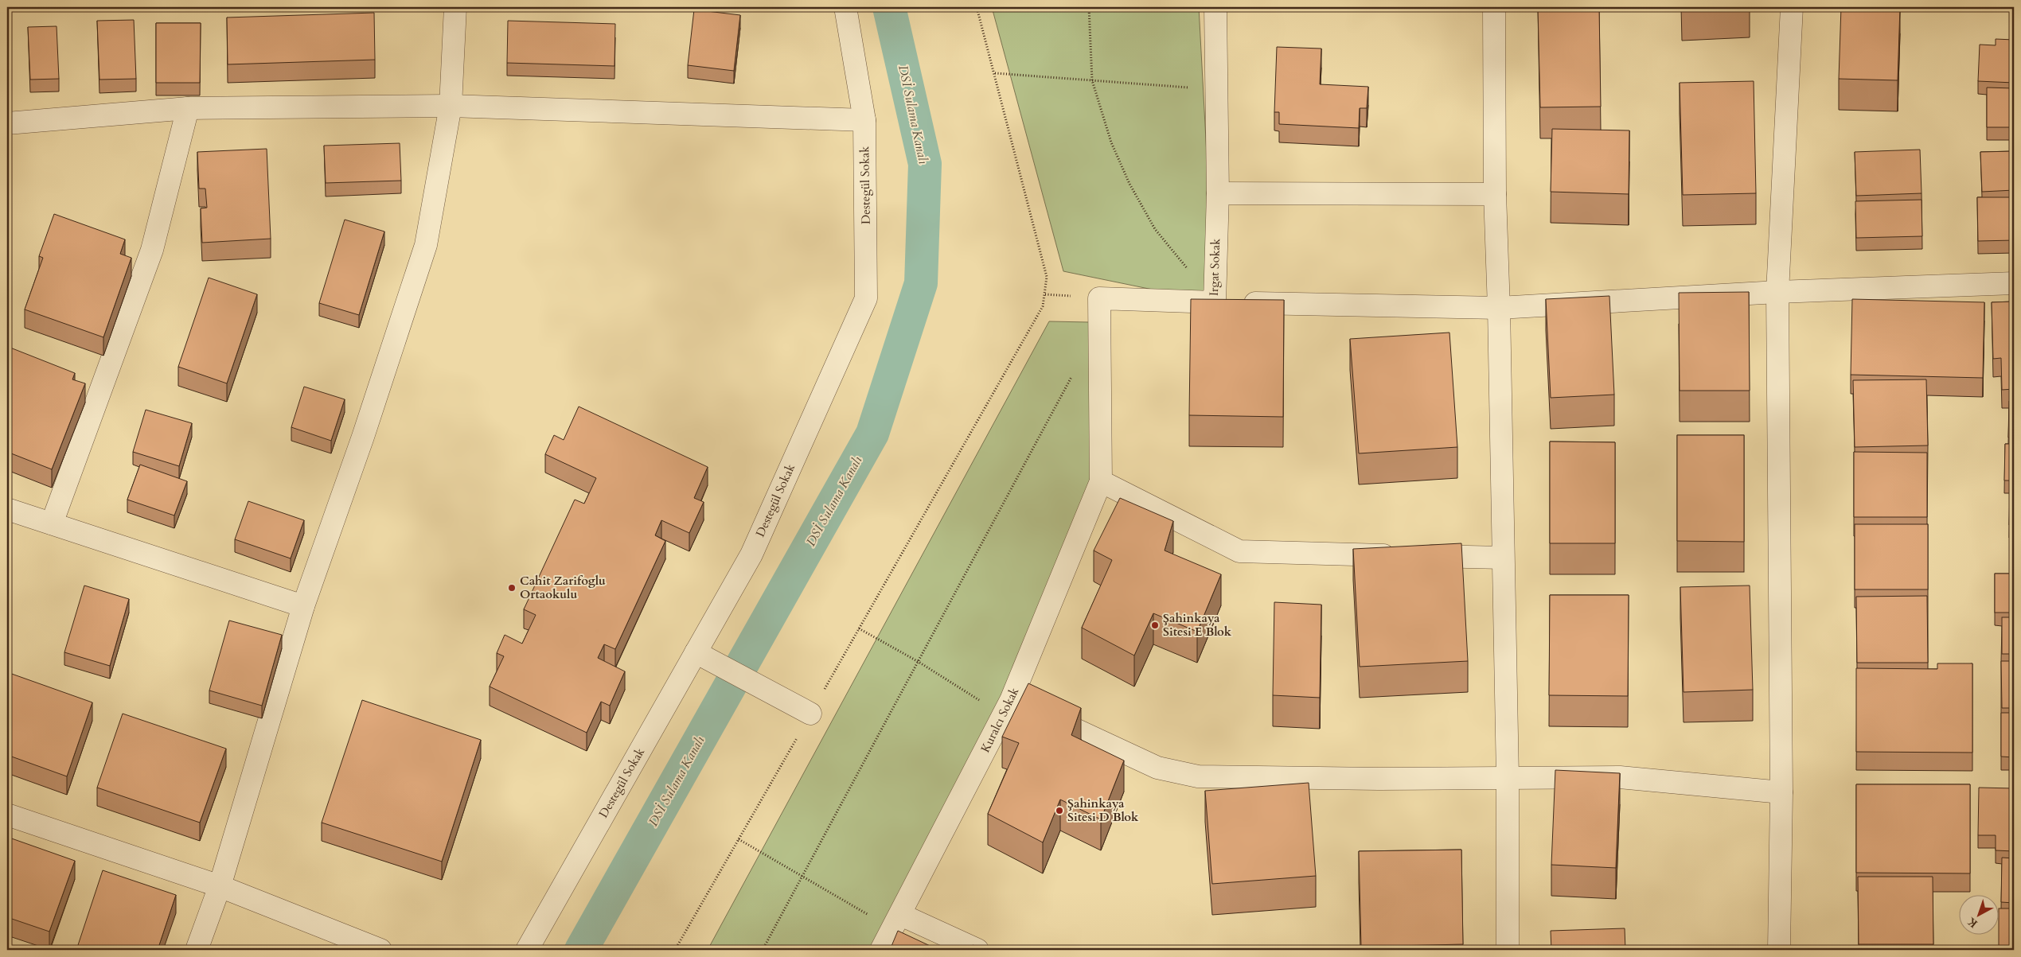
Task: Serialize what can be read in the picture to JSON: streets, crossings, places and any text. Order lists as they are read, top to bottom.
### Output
{
  "streets": {
    "street": ["Destegül Sokak", "Irgat Sokak", "Kuralcı Sokak"]
  },
  "crossings": [
    ["Irgat Sokak", "Kuralcı Sokak"]
  ],
  "water": ["DSİ Sulama Kanalı"],
  "places": ["Cahit Zarifoglu Ortaokulu", "Şahinkaya Sitesi E Blok", "Şahinkaya Sitesi D Blok"],
  "north": "bottom left"
}
